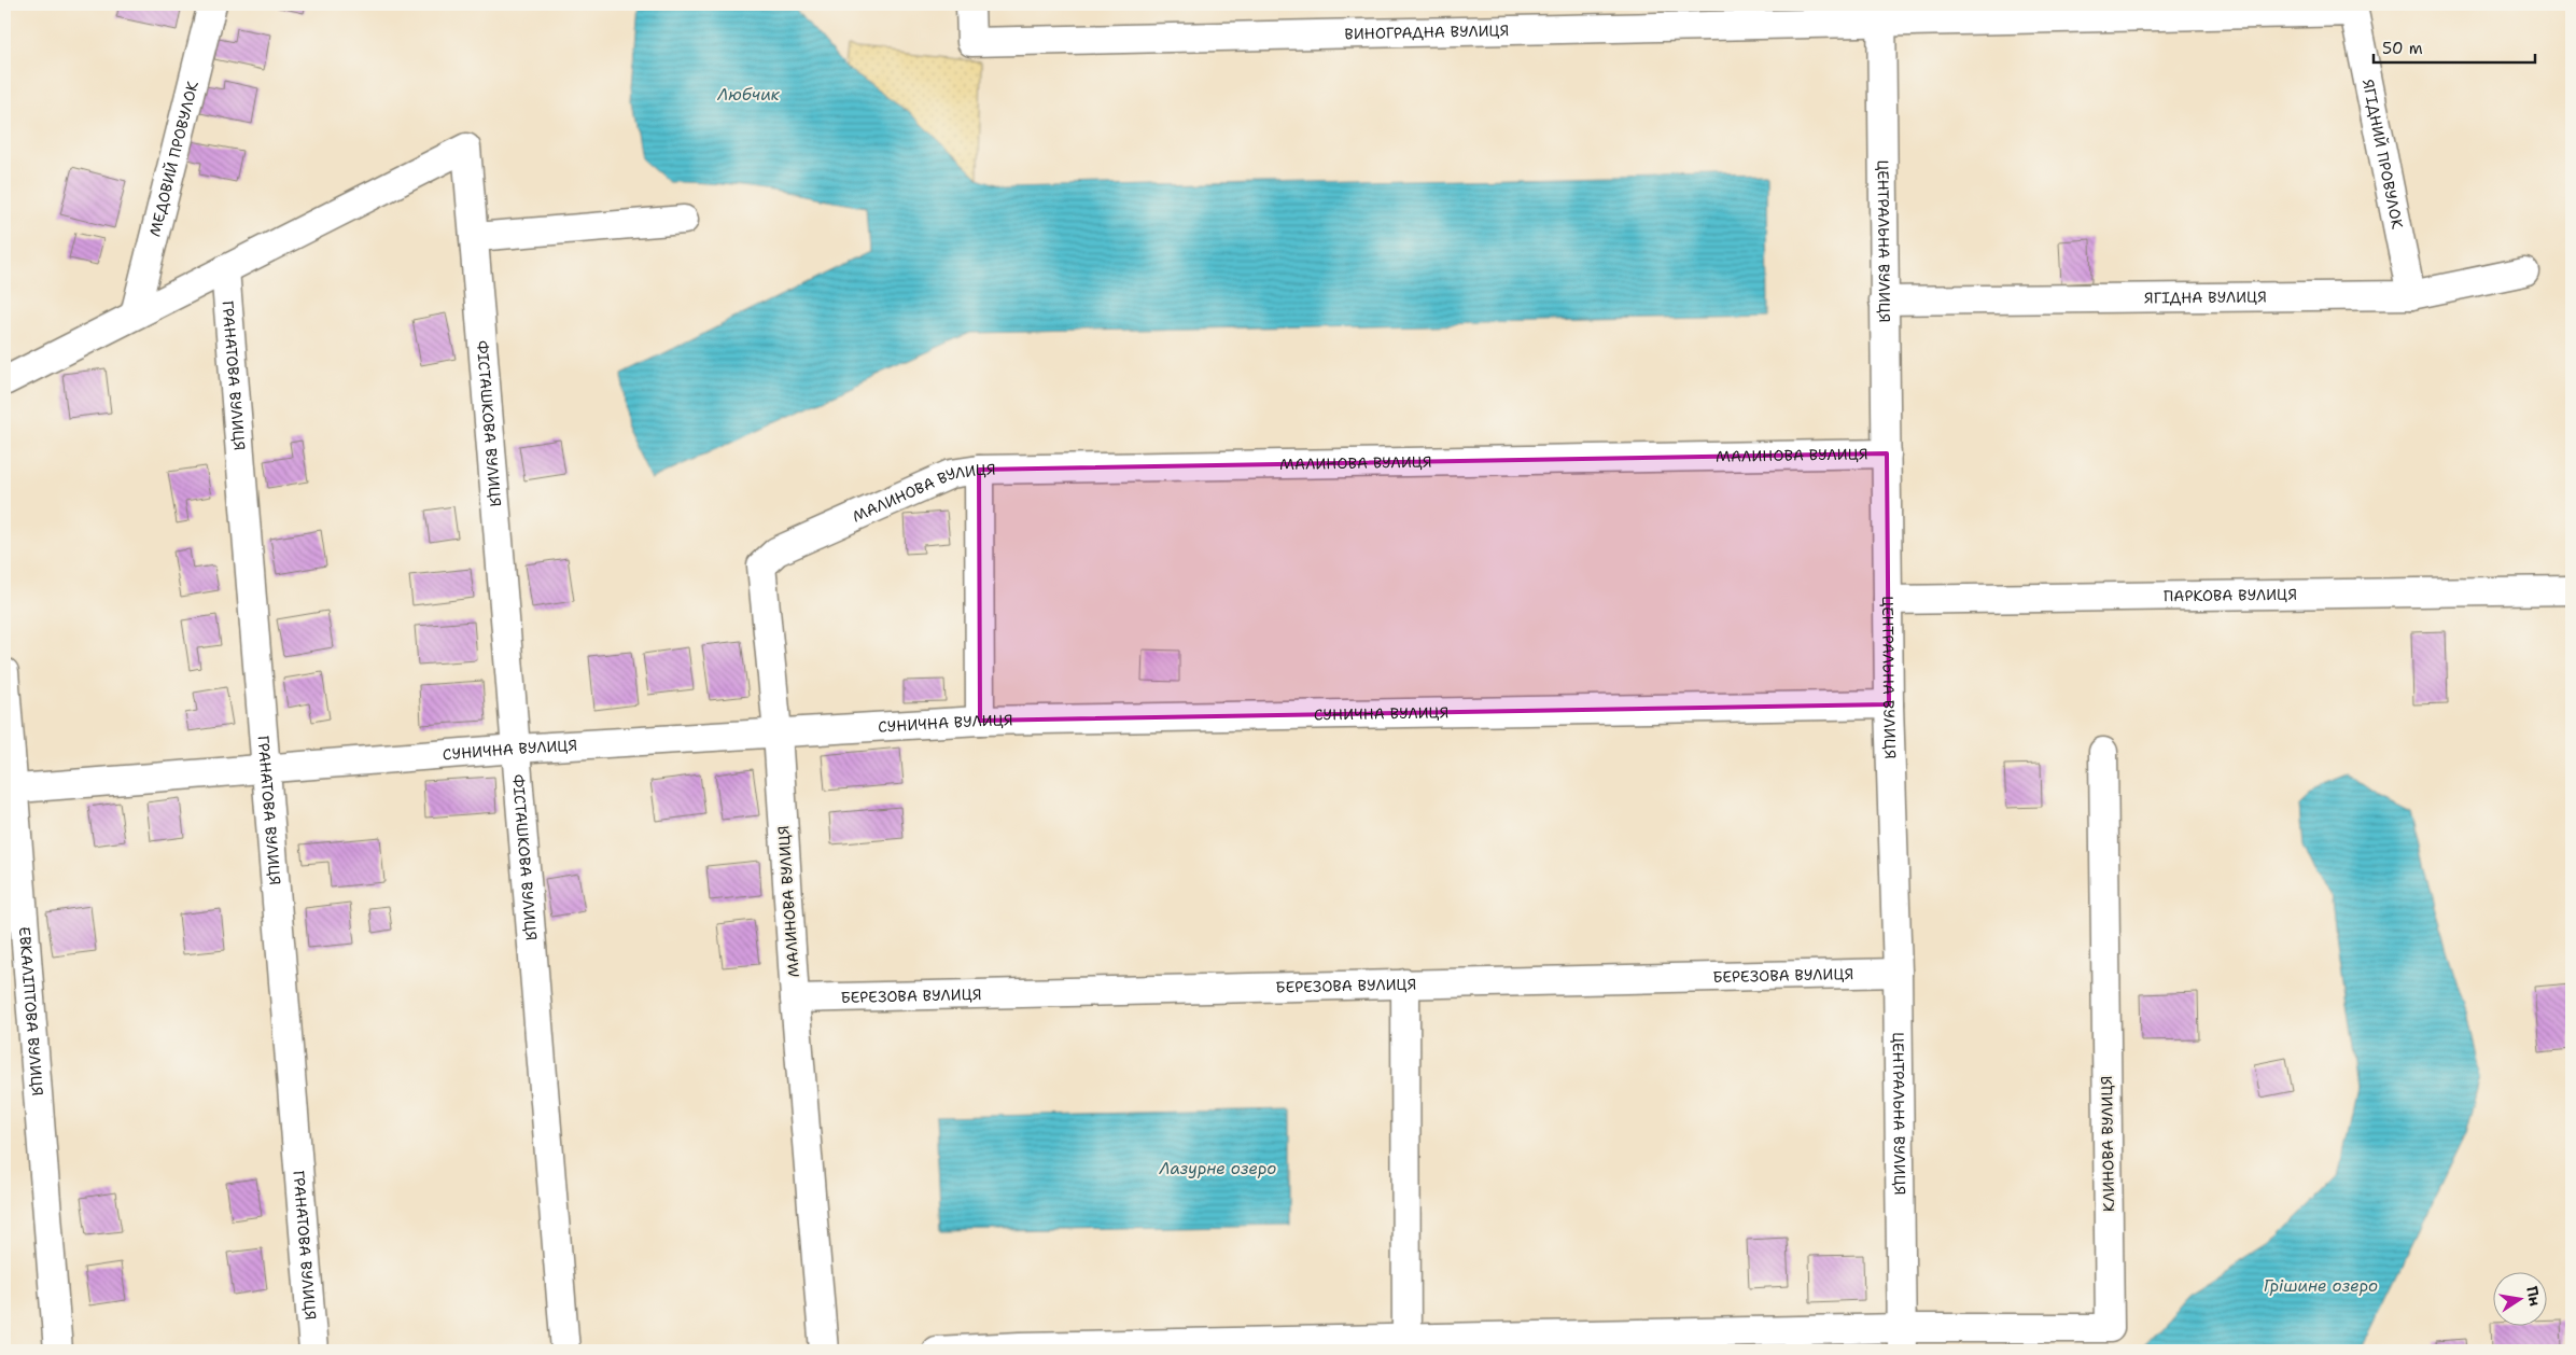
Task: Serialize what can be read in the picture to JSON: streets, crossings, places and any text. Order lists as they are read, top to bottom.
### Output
{
  "streets": {
    "street": [
      "ВИНОГРАДНА ВУЛИЦЯ",
      "ЯГІДНИЙ ПРОВУЛОК",
      "МЕДОВИЙ ПРОВУЛОК",
      "ЦЕНТРАЛЬНА ВУЛИЦЯ",
      "ЯГІДНА ВУЛИЦЯ",
      "ГРАНАТОВА ВУЛИЦЯ",
      "ФІСТАШКОВА ВУЛИЦЯ",
      "МАЛИНОВА ВУЛИЦЯ",
      "ПАРКОВА ВУЛИЦЯ",
      "СУНИЧНА ВУЛИЦЯ",
      "БЕРЕЗОВА ВУЛИЦЯ",
      "ЕВКАЛІПТОВА ВУЛИЦЯ",
      "КЛИНОВА ВУЛИЦЯ"
    ]
  },
  "crossings": [
    ["ВИНОГРАДНА ВУЛИЦЯ", "ЯГІДНИЙ ПРОВУЛОК"],
    ["ВИНОГРАДНА ВУЛИЦЯ", "ЦЕНТРАЛЬНА ВУЛИЦЯ"],
    ["ЯГІДНИЙ ПРОВУЛОК", "ЯГІДНА ВУЛИЦЯ"],
    ["ЦЕНТРАЛЬНА ВУЛИЦЯ", "ЯГІДНА ВУЛИЦЯ"],
    ["ЦЕНТРАЛЬНА ВУЛИЦЯ", "МАЛИНОВА ВУЛИЦЯ"],
    ["ЦЕНТРАЛЬНА ВУЛИЦЯ", "ПАРКОВА ВУЛИЦЯ"],
    ["ЦЕНТРАЛЬНА ВУЛИЦЯ", "СУНИЧНА ВУЛИЦЯ"],
    ["ЦЕНТРАЛЬНА ВУЛИЦЯ", "БЕРЕЗОВА ВУЛИЦЯ"],
    ["ЦЕНТРАЛЬНА ВУЛИЦЯ", "КЛИНОВА ВУЛИЦЯ"],
    ["ГРАНАТОВА ВУЛИЦЯ", "ФІСТАШКОВА ВУЛИЦЯ"],
    ["ГРАНАТОВА ВУЛИЦЯ", "СУНИЧНА ВУЛИЦЯ"],
    ["ФІСТАШКОВА ВУЛИЦЯ", "СУНИЧНА ВУЛИЦЯ"],
    ["МАЛИНОВА ВУЛИЦЯ", "СУНИЧНА ВУЛИЦЯ"],
    ["МАЛИНОВА ВУЛИЦЯ", "БЕРЕЗОВА ВУЛИЦЯ"],
    ["СУНИЧНА ВУЛИЦЯ", "ЕВКАЛІПТОВА ВУЛИЦЯ"]
  ],
  "water": ["Любчик", "Лазурне озеро", "Грішине озеро"],
  "scale_bar": "50 m",
  "north": "right"
}
